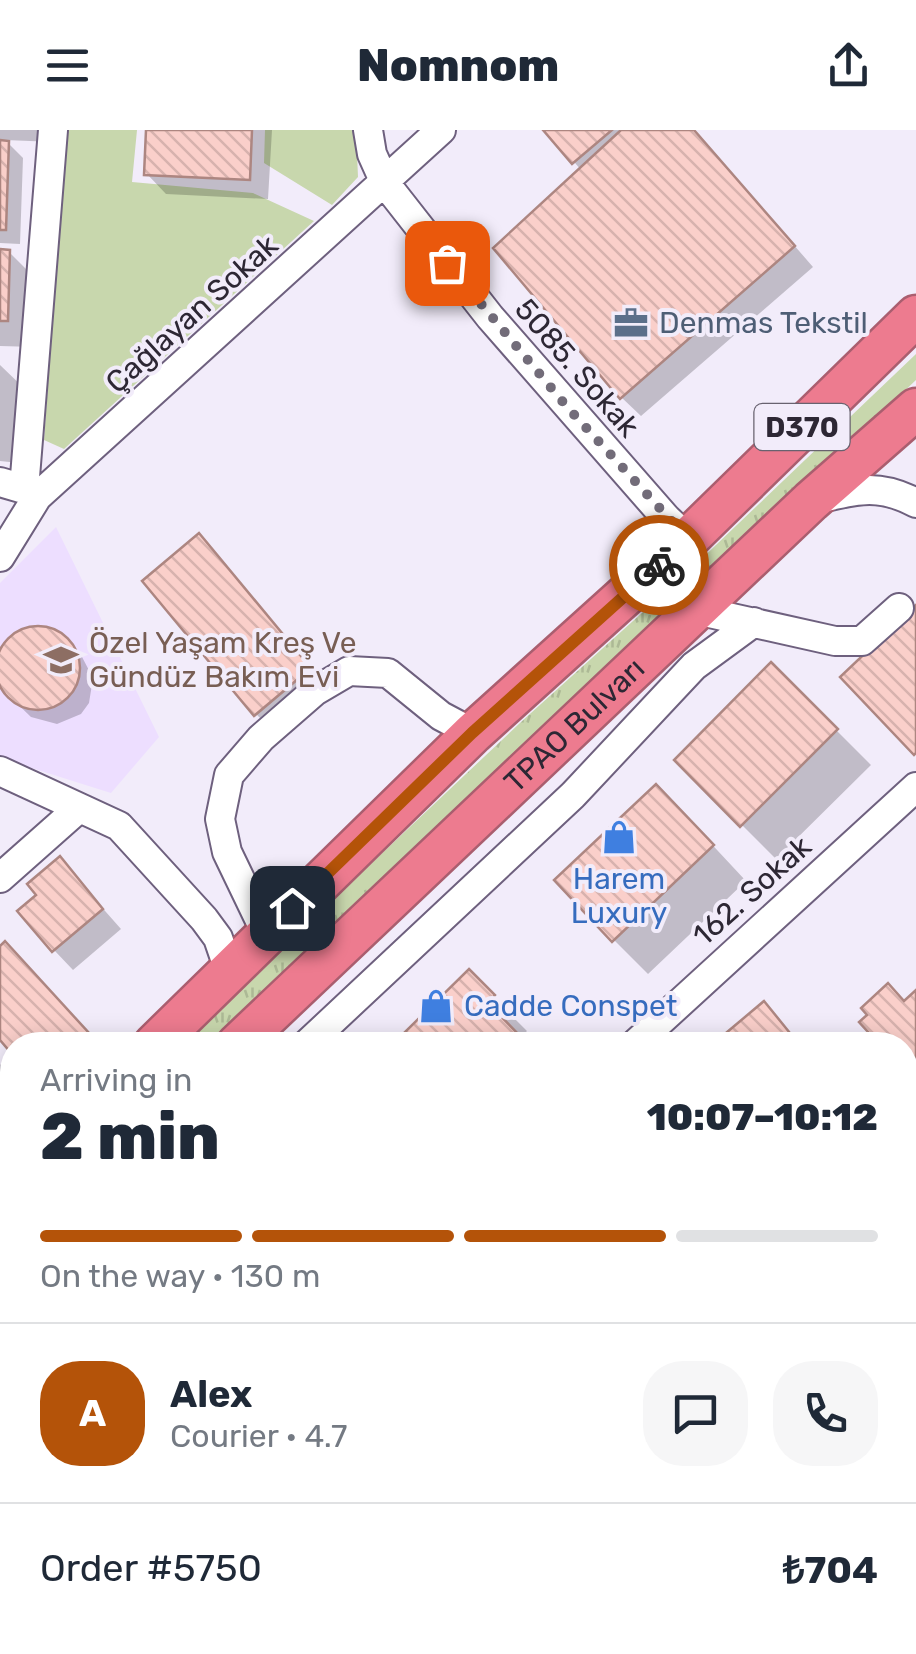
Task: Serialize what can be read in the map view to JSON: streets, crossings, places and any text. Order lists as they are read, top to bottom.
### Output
{
  "streets": {
    "highway": ["D370", "TPAO Bulvarı"],
    "street": ["Çağlayan Sokak", "5085. Sokak", "162. Sokak"]
  },
  "crossings": [
    ["Çağlayan Sokak", "5085. Sokak"],
    ["5085. Sokak", "TPAO Bulvarı"]
  ],
  "places": {
    "office": ["Denmas Tekstil"],
    "school or university": ["Özel Yaşam Kreş Ve Gündüz Bakım Evi"],
    "shop": ["Harem Luxury", "Cadde Conspet"]
  },
  "page": {
    "header": "Nomnom",
    "heading": ["2 min", "Arriving in", "10:07–10:12"],
    "panel": [
      "Alex",
      "Courier · 4.7",
      "Order #5750",
      "₺704"
    ],
    "bar": "On the way · 130 m",
    "round": "A"
  }
}
